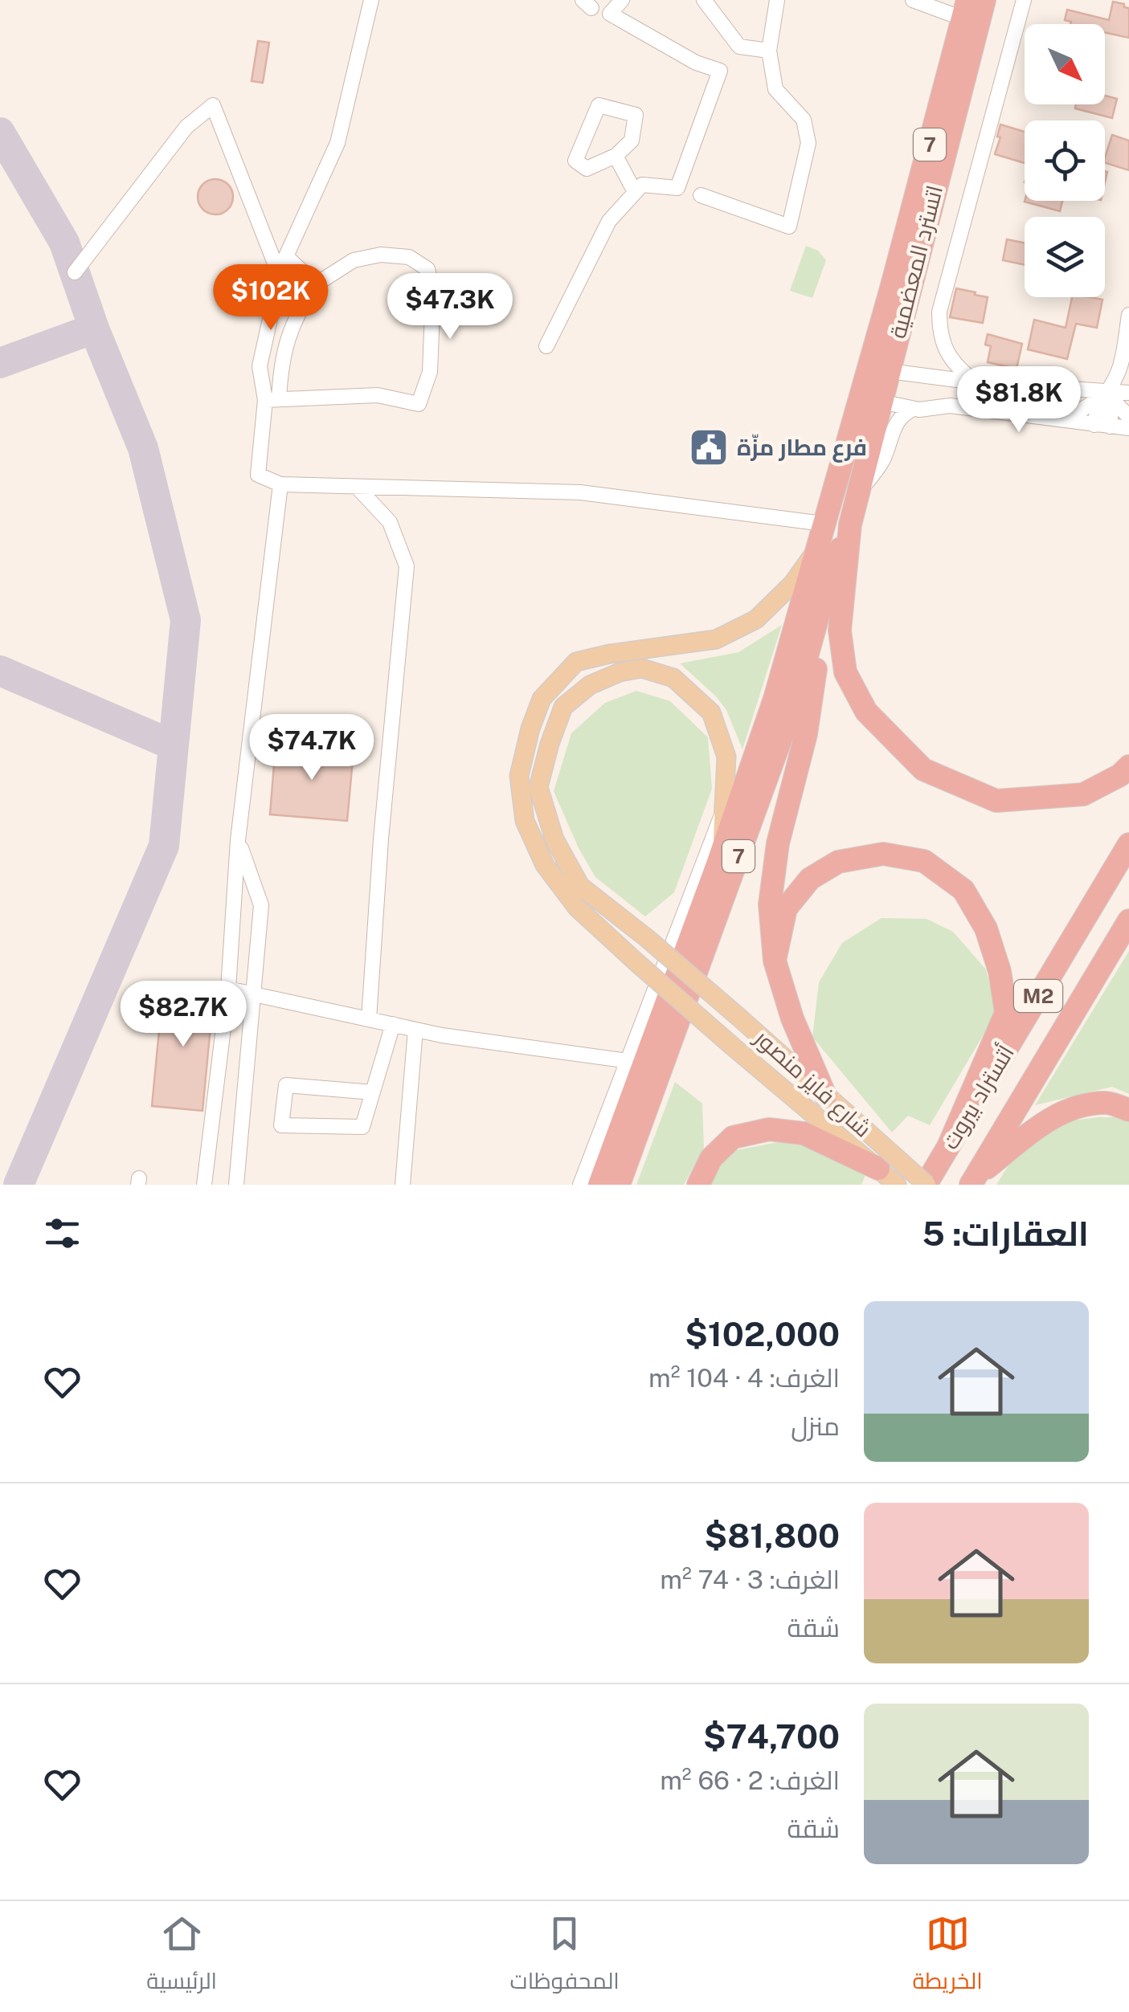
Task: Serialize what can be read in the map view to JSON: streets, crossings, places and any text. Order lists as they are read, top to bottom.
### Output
{
  "streets": {
    "highway": [
      "7",
      "اتسترد المعضمية",
      "M2",
      "أتستراد بيروت"
    ],
    "main road": ["شارع فايز منصور"]
  },
  "crossings": [
    ["7", "اتسترد المعضمية"],
    ["7", "شارع فايز منصور"],
    ["شارع فايز منصور", "أتستراد بيروت"]
  ],
  "places": {
    "public building": ["فرع مطار مزّة"]
  },
  "north": "bottom right",
  "page": {
    "price": [
      "$102K",
      "$47.3K",
      "$81.8K",
      "$74.7K",
      "$82.7K"
    ],
    "heading": "العقارات: 5",
    "list": [
      {
        "name": "$102,000",
        "note": "الغرف: 4 · 104 m² · منزل"
      },
      {
        "name": "$81,800",
        "note": "الغرف: 3 · 74 m² · شقة"
      },
      {
        "name": "$74,700",
        "note": "الغرف: 2 · 66 m² · شقة"
      }
    ],
    "tabs": ["الخريطة", "المحفوظات", "الرئيسية"]
  }
}
